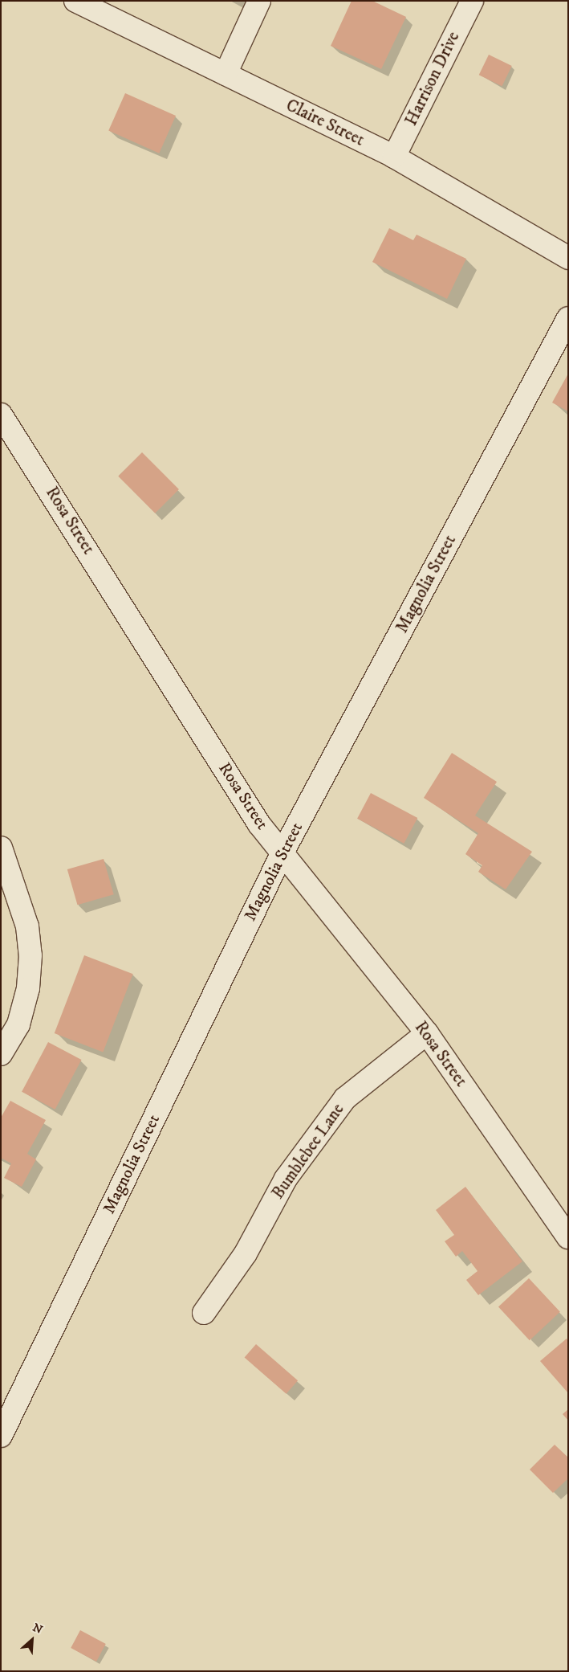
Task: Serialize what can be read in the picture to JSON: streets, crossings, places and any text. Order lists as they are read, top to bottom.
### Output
{
  "streets": {
    "street": [
      "Harrison Drive",
      "Claire Street",
      "Rosa Street",
      "Magnolia Street",
      "Bumblebee Lane"
    ]
  },
  "crossings": [
    ["Harrison Drive", "Claire Street"],
    ["Rosa Street", "Magnolia Street"],
    ["Rosa Street", "Bumblebee Lane"]
  ],
  "north": "top right"
}
